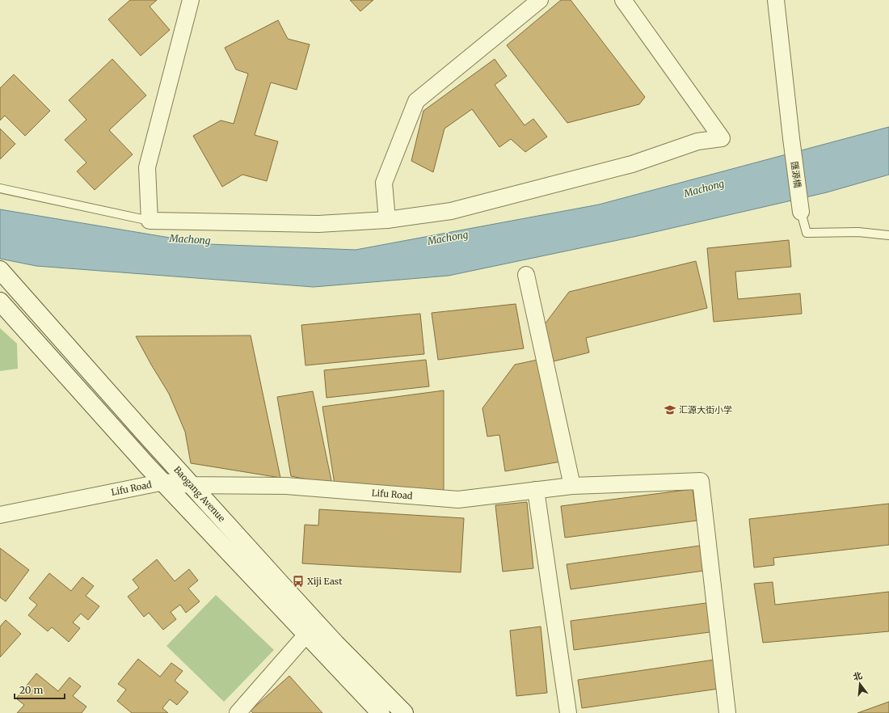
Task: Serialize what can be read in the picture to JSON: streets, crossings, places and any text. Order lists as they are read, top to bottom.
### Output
{
  "streets": {
    "main road": ["Baogang Avenue"],
    "street": ["匯源橋", "Lifu Road"]
  },
  "crossings": [
    ["Lifu Road", "Baogang Avenue"]
  ],
  "water": ["Machong"],
  "places": {
    "school or university": ["汇源大街小学"],
    "bus stop": ["Xiji East"]
  },
  "scale_bar": "20 m",
  "north": "top"
}
